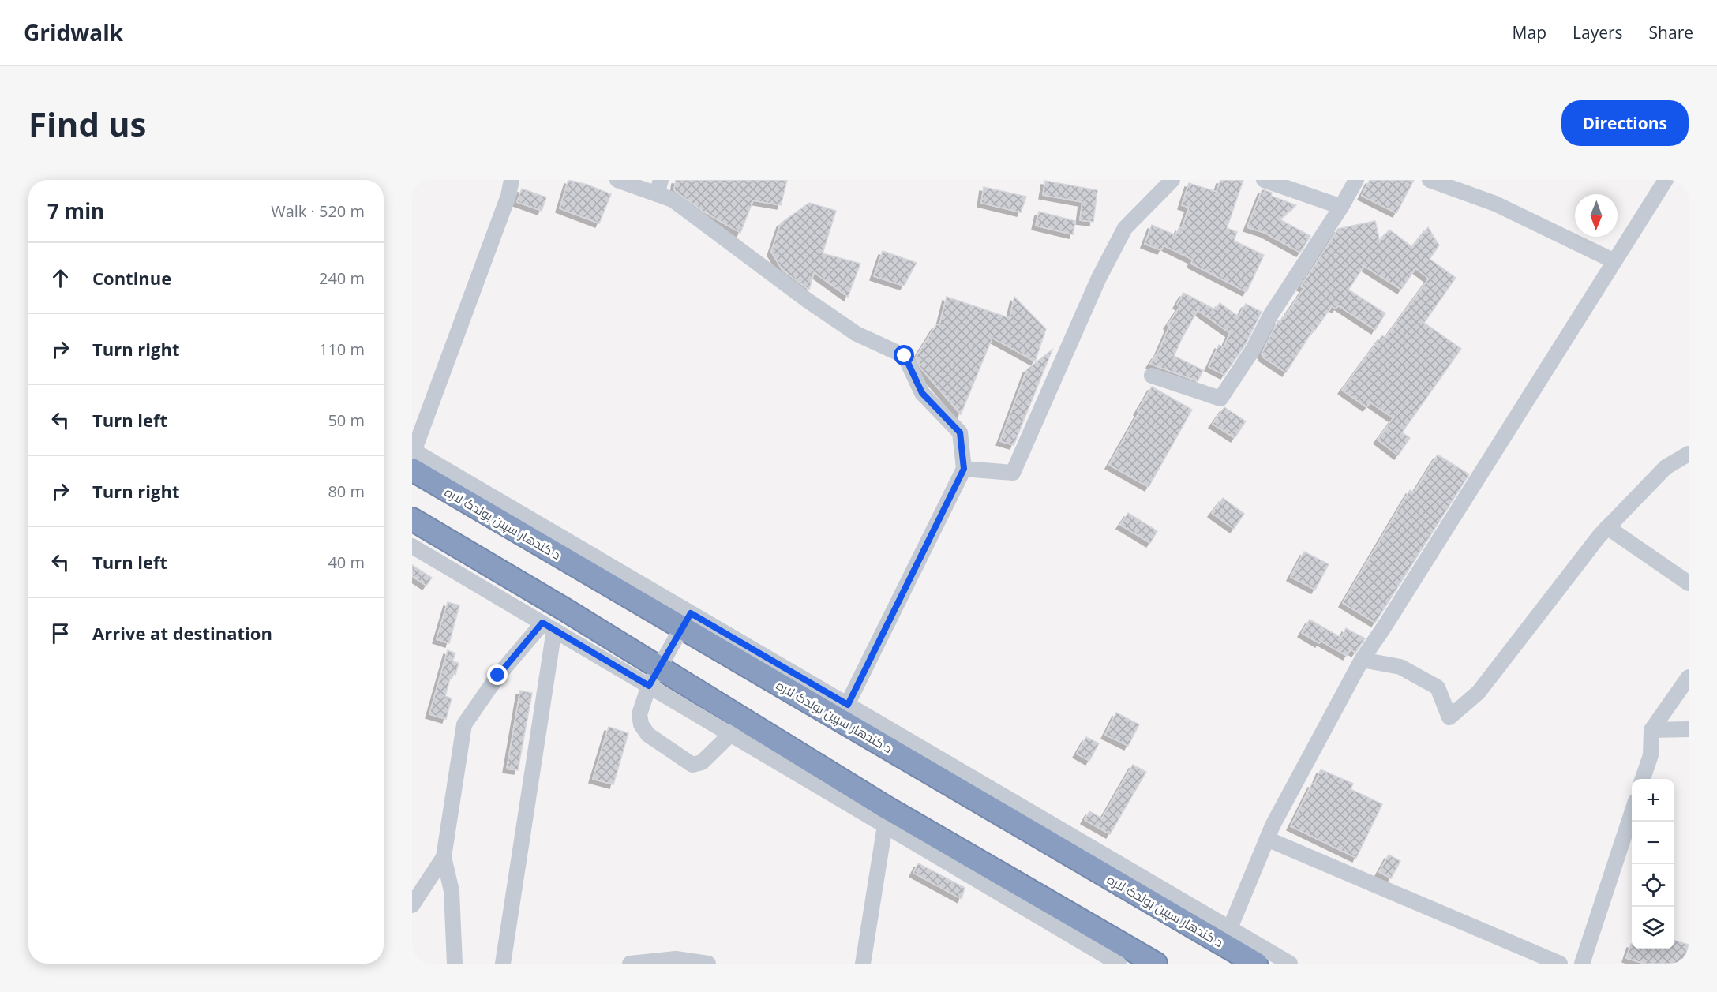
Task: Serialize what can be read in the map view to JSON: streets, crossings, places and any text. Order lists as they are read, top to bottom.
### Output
{
  "streets": {
    "highway": ["د کندهار سپین بولدک لاره"]
  },
  "north": "bottom",
  "page": {
    "header": "Gridwalk",
    "nav": ["Map", "Layers", "Share"],
    "buttons": "Directions",
    "title": "Find us",
    "heading": ["7 min", "Walk · 520 m"],
    "list": [
      ["Continue", "240 m"],
      ["Turn right", "110 m"],
      ["Turn left", "50 m"],
      ["Turn right", "80 m"],
      ["Turn left", "40 m"],
      "Arrive at destination"
    ],
    "map_buttons": ["+", "−"]
  }
}
